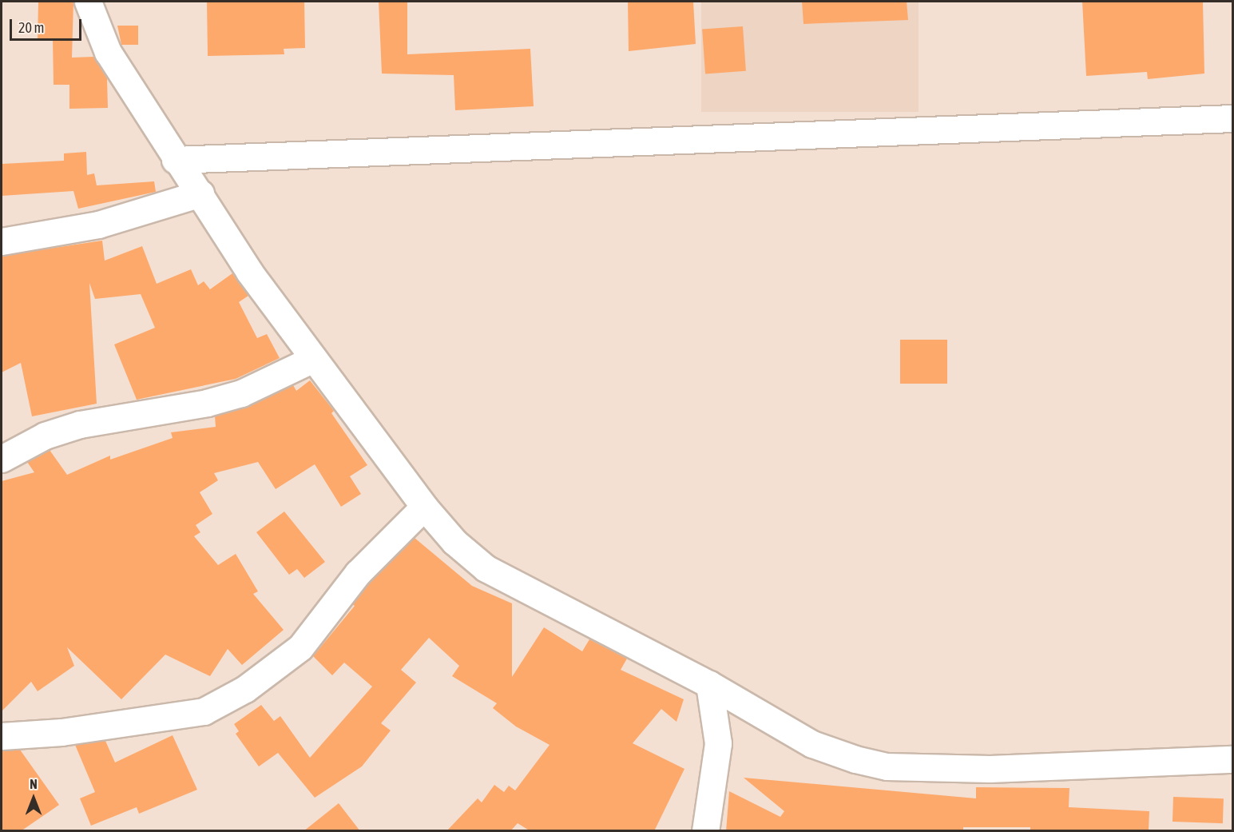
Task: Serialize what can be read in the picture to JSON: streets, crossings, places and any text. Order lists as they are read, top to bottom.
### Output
{
  "scale_bar": "20 m",
  "north": "top"
}
